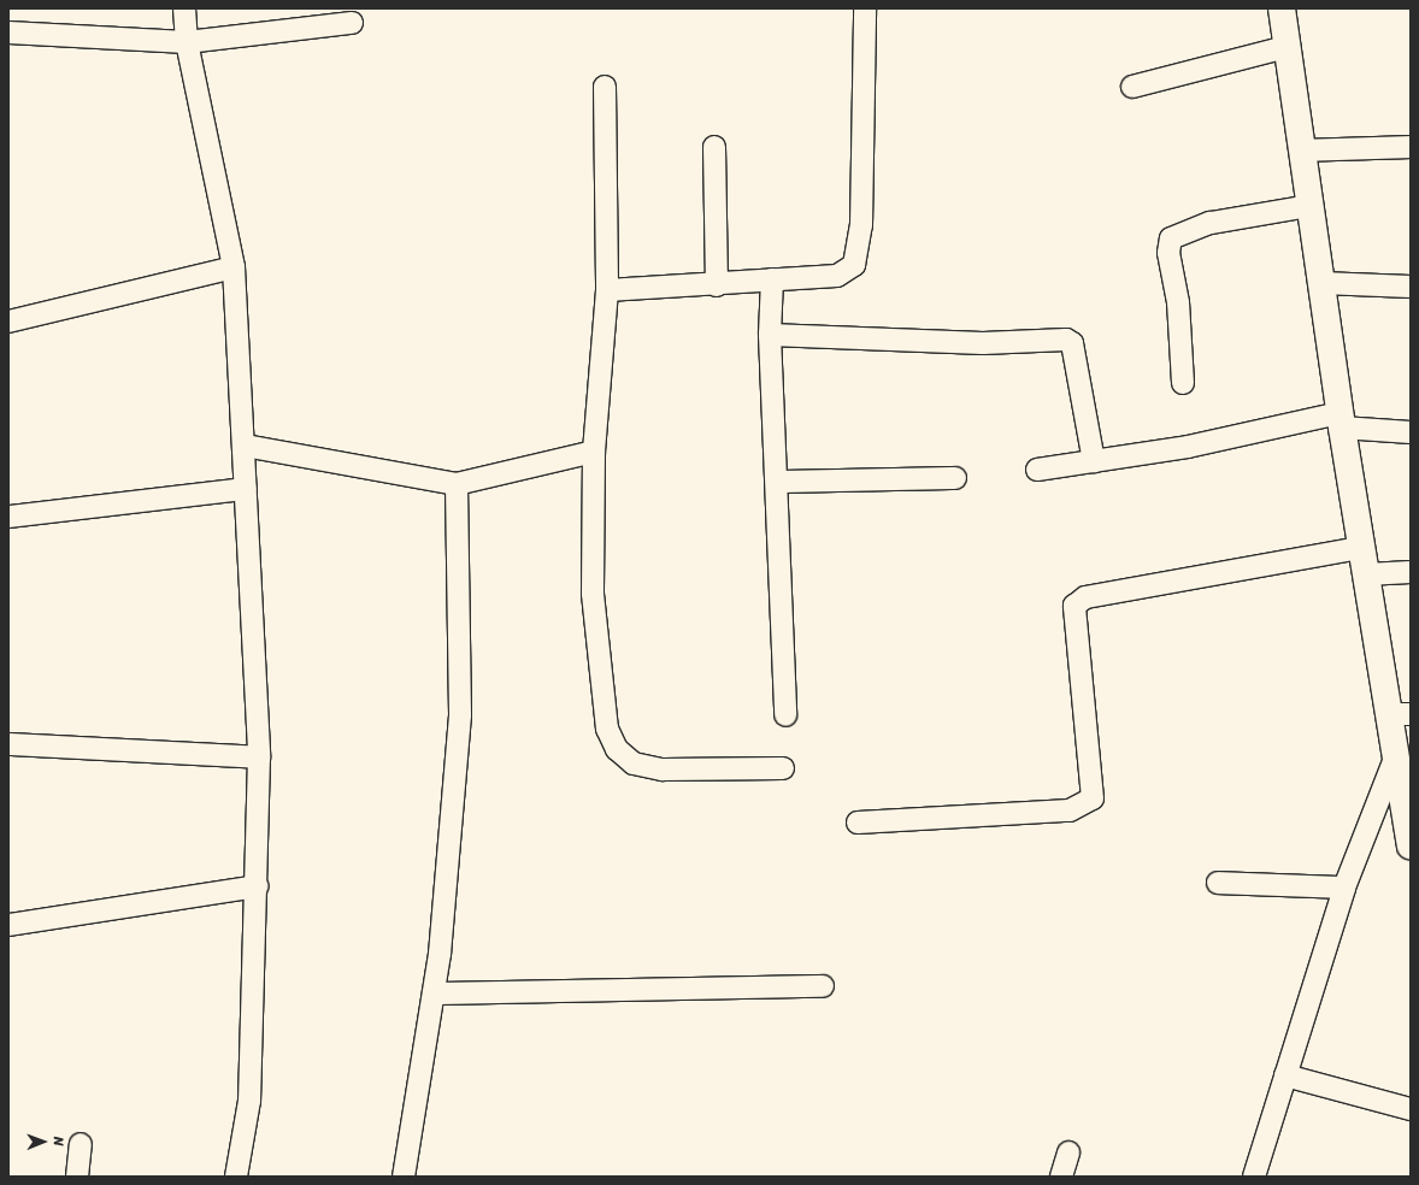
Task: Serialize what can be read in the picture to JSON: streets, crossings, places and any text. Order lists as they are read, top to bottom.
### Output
{
  "north": "right"
}
